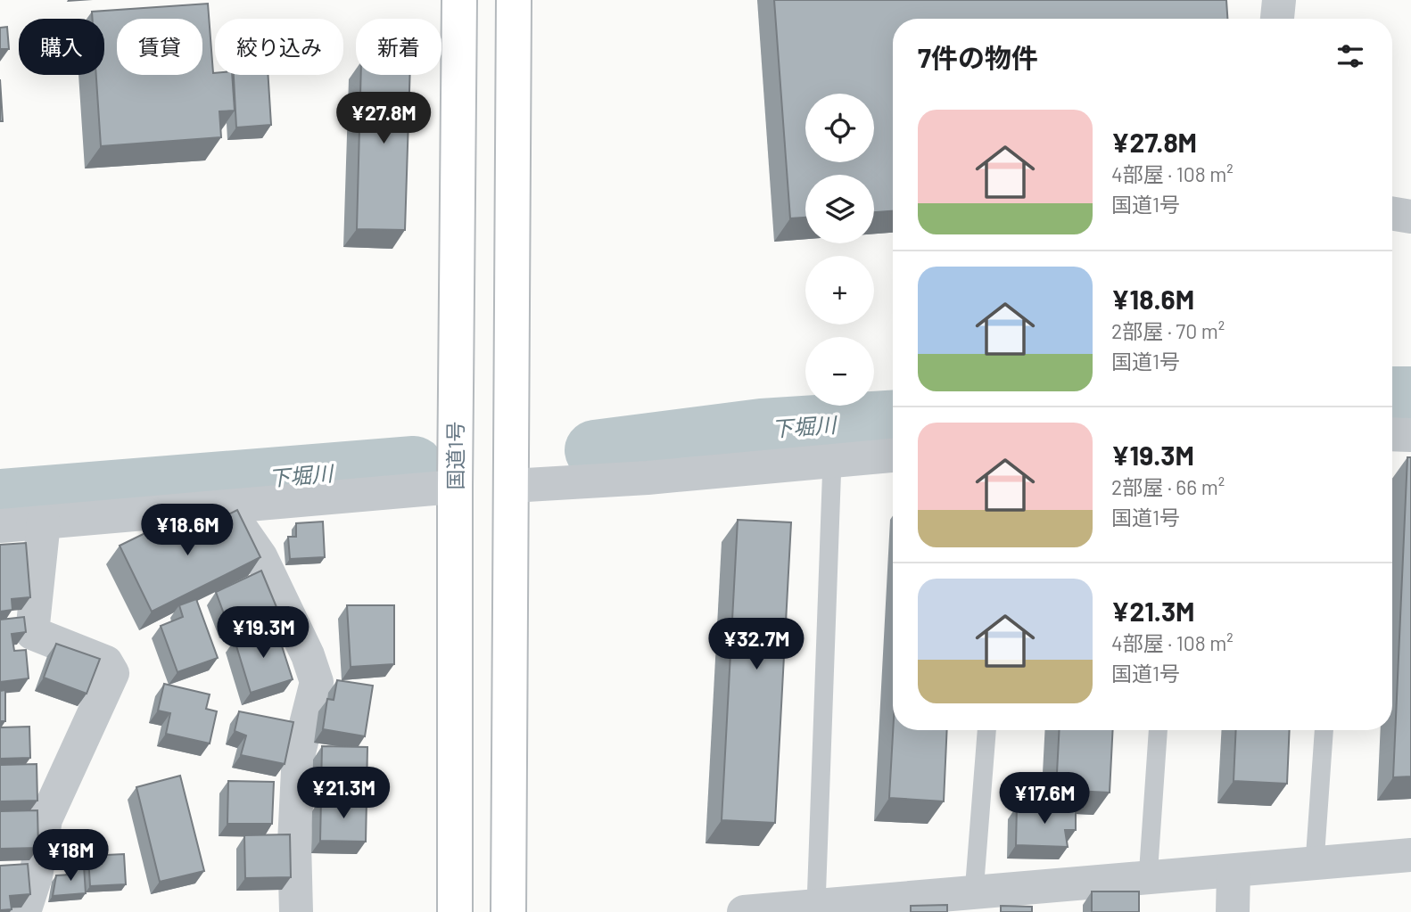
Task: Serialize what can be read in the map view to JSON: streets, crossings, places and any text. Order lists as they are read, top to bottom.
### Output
{
  "streets": {
    "highway": ["国道1号"]
  },
  "water": ["下堀川"],
  "page": {
    "chip": [
      "購入",
      "賃貸",
      "絞り込み",
      "新着"
    ],
    "heading": "7件の物件",
    "price": [
      "¥27.8M",
      "¥18.6M",
      "¥19.3M",
      "¥32.7M",
      "¥21.3M",
      "¥17.6M",
      "¥18M"
    ],
    "map_buttons": ["+", "−"],
    "list": [
      {
        "name": "¥27.8M",
        "note": "4部屋 · 108 m² · 国道1号"
      },
      {
        "name": "¥18.6M",
        "note": "2部屋 · 70 m² · 国道1号"
      },
      {
        "name": "¥19.3M",
        "note": "2部屋 · 66 m² · 国道1号"
      },
      {
        "name": "¥21.3M",
        "note": "4部屋 · 108 m² · 国道1号"
      }
    ]
  }
}
